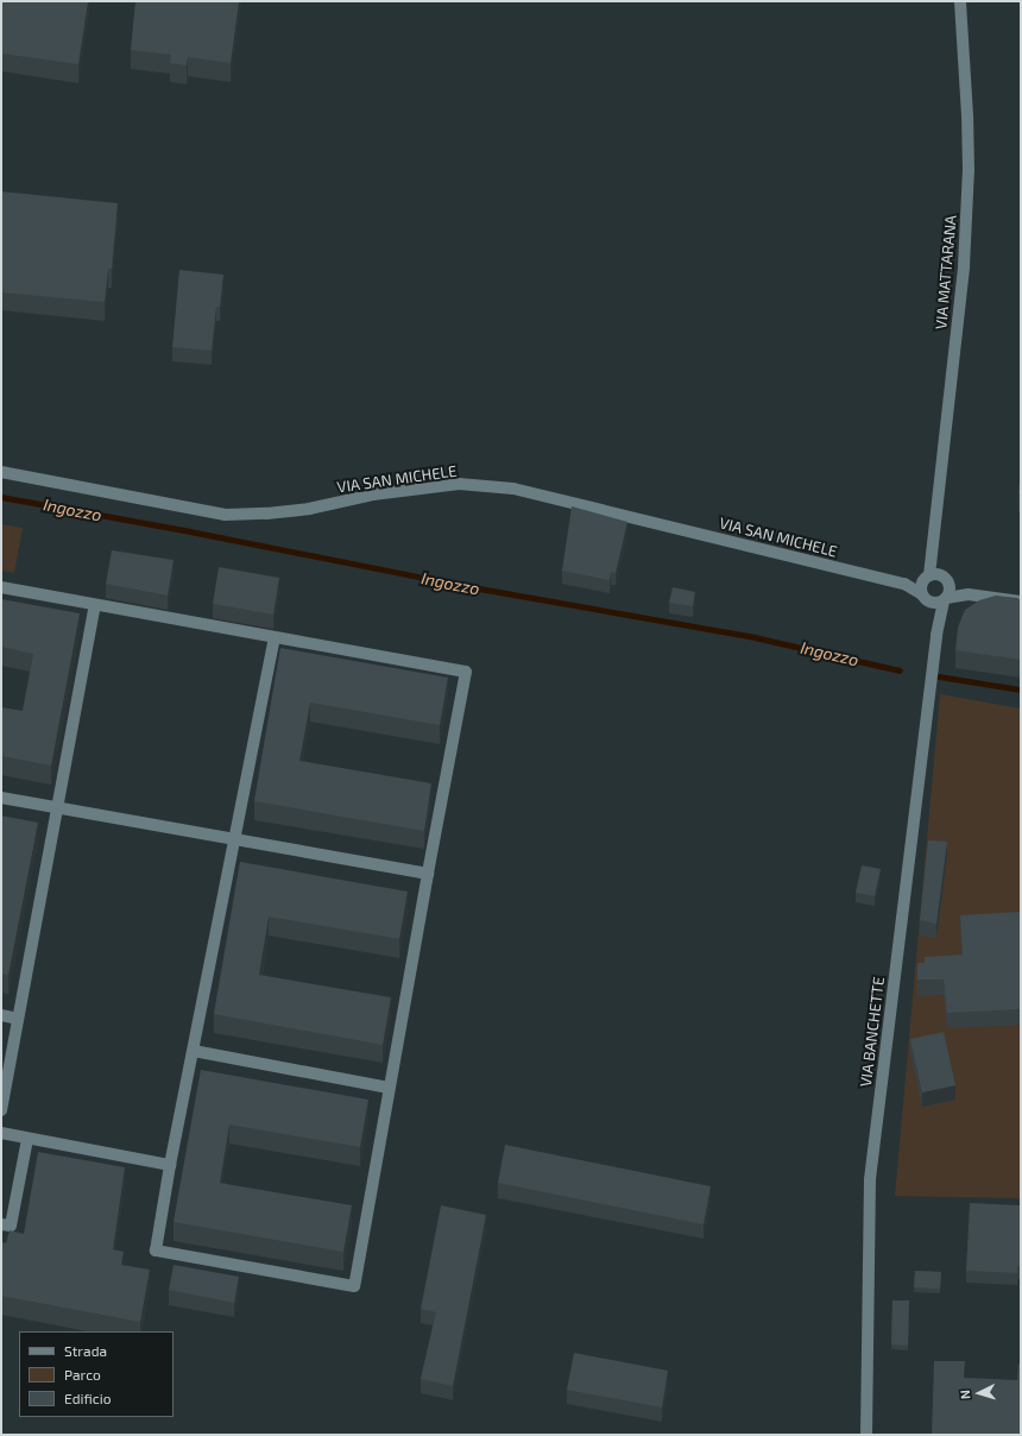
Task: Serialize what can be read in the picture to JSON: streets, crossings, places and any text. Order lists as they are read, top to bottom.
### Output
{
  "streets": {
    "street": ["VIA MATTARANA", "VIA SAN MICHELE", "VIA BANCHETTE"]
  },
  "crossings": [
    ["VIA MATTARANA", "VIA SAN MICHELE"],
    ["VIA MATTARANA", "VIA BANCHETTE"],
    ["VIA SAN MICHELE", "VIA BANCHETTE"]
  ],
  "water": ["Ingozzo"],
  "legend": ["Strada", "Parco", "Edificio"],
  "north": "left"
}
